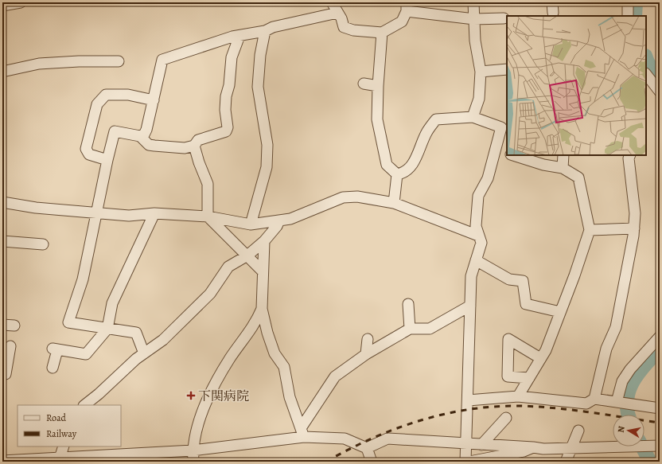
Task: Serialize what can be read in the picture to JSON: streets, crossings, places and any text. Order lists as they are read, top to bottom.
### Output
{
  "places": {
    "health": ["下関病院"]
  },
  "legend": ["Road", "Railway"],
  "north": "left"
}
